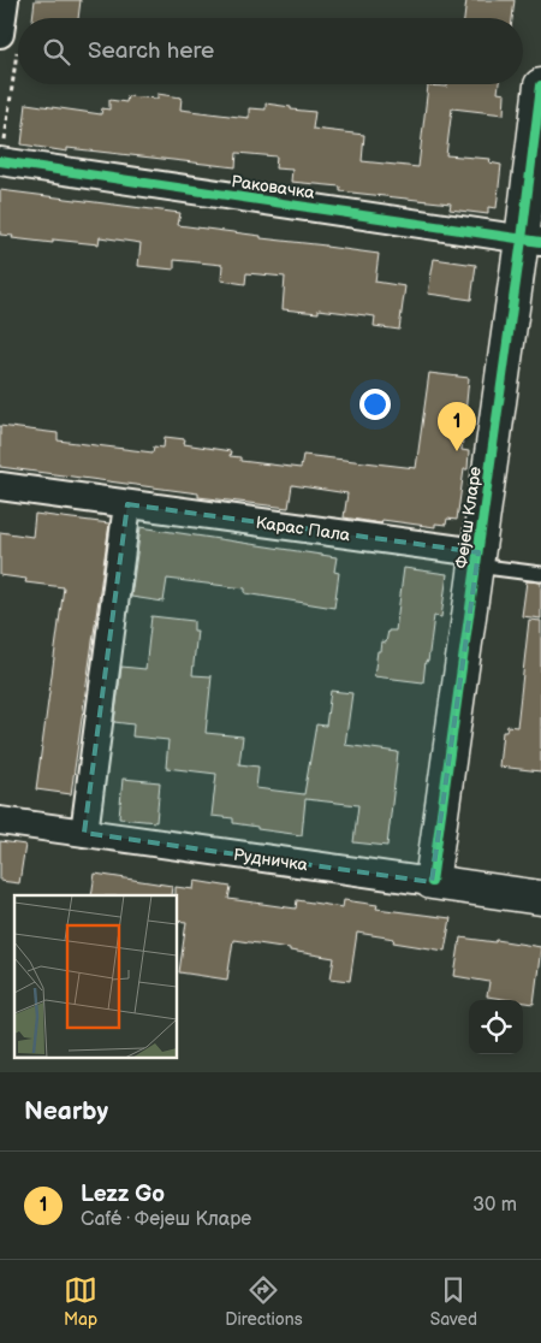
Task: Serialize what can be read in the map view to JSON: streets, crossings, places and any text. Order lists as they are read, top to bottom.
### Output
{
  "streets": {
    "street": [
      "Раковачка",
      "Фејеш Кларе",
      "Карас Пала",
      "Рудничка"
    ]
  },
  "crossings": [
    ["Раковачка", "Фејеш Кларе"],
    ["Фејеш Кларе", "Карас Пала"],
    ["Фејеш Кларе", "Рудничка"]
  ],
  "page": {
    "search": "Search here",
    "pins": "1",
    "heading": "Nearby",
    "list": [
      {
        "mark": "1",
        "name": "Lezz Go",
        "note": "Café · Фејеш Кларе",
        "value": "30 m"
      }
    ],
    "nav": ["Map", "Directions", "Saved"]
  }
}
